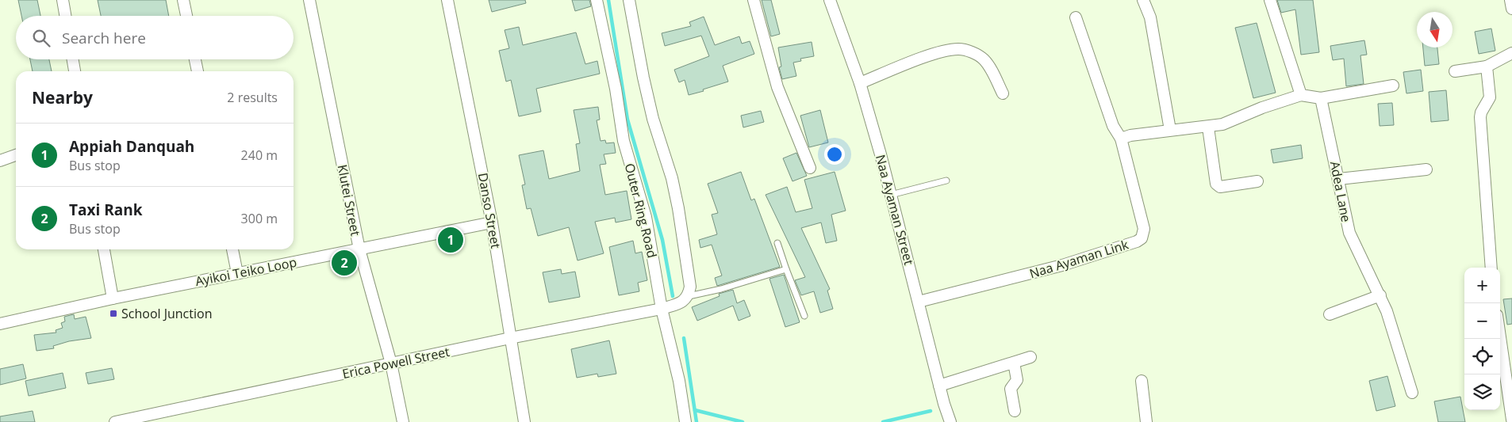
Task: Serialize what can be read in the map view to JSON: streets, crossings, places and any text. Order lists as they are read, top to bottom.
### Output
{
  "streets": {
    "street": [
      "Adea Lane",
      "Klutei Street",
      "Naa Ayaman Street",
      "Danso Street",
      "Outer Ring Road",
      "Naa Ayaman Link",
      "Ayikoi Teiko Loop",
      "Erica Powell Street"
    ]
  },
  "crossings": [
    ["Klutei Street", "Ayikoi Teiko Loop"],
    ["Klutei Street", "Erica Powell Street"],
    ["Naa Ayaman Street", "Naa Ayaman Link"],
    ["Danso Street", "Ayikoi Teiko Loop"],
    ["Danso Street", "Erica Powell Street"],
    ["Outer Ring Road", "Erica Powell Street"]
  ],
  "places": {
    "transit": ["School Junction"]
  },
  "north": "bottom",
  "page": {
    "search": "Search here",
    "heading": ["Nearby", "2 results"],
    "list": [
      {
        "mark": "1",
        "name": "Appiah Danquah",
        "note": "Bus stop",
        "value": "240 m"
      },
      {
        "mark": "2",
        "name": "Taxi Rank",
        "note": "Bus stop",
        "value": "300 m"
      }
    ],
    "pins": ["1", "2"],
    "map_buttons": ["+", "−"]
  }
}
